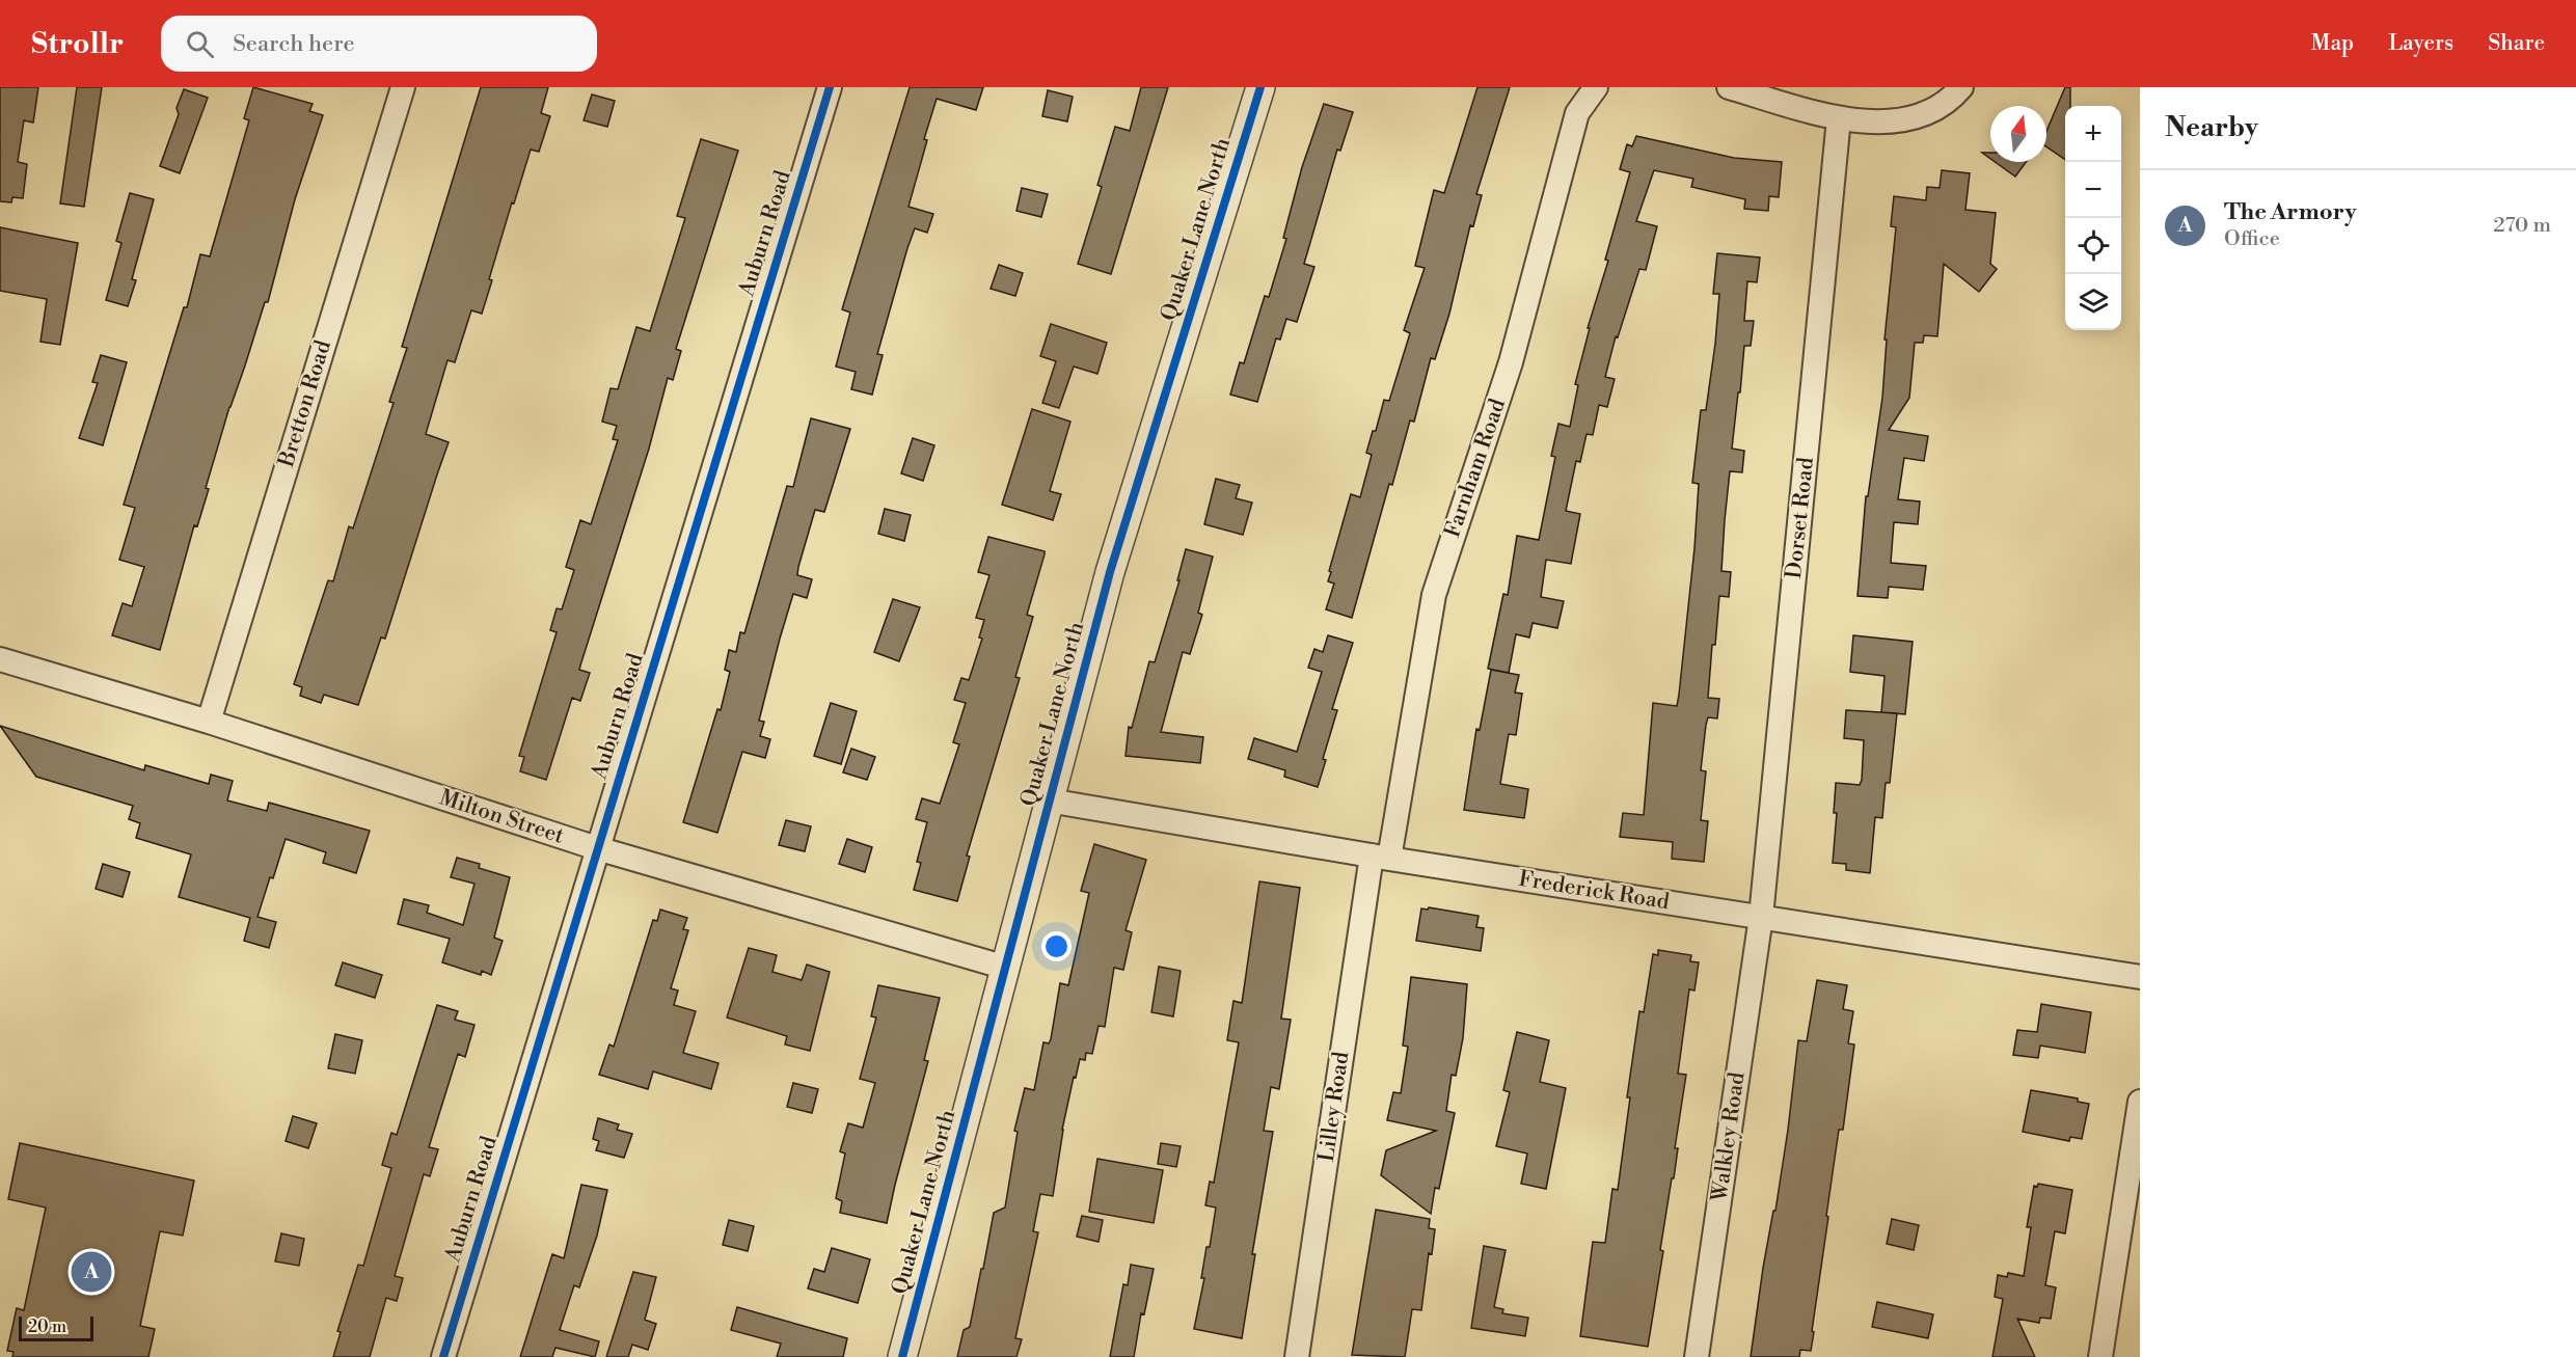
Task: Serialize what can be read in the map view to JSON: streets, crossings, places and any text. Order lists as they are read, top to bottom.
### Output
{
  "streets": {
    "street": [
      "Quaker Lane North",
      "Auburn Road",
      "Bretton Road",
      "Farnham Road",
      "Dorset Road",
      "Milton Street",
      "Frederick Road",
      "Lilley Road",
      "Walkley Road"
    ]
  },
  "crossings": [
    ["Quaker Lane North", "Milton Street"],
    ["Quaker Lane North", "Frederick Road"],
    ["Auburn Road", "Milton Street"],
    ["Bretton Road", "Milton Street"],
    ["Farnham Road", "Frederick Road"],
    ["Farnham Road", "Lilley Road"],
    ["Dorset Road", "Frederick Road"],
    ["Dorset Road", "Walkley Road"],
    ["Frederick Road", "Lilley Road"],
    ["Frederick Road", "Walkley Road"]
  ],
  "scale_bar": "20 m",
  "north": "top",
  "page": {
    "header": "Strollr",
    "search": "Search here",
    "nav": ["Map", "Layers", "Share"],
    "heading": "Nearby",
    "map_buttons": ["+", "−"],
    "list": [
      {
        "mark": "A",
        "name": "The Armory",
        "note": "Office",
        "value": "270 m"
      }
    ],
    "pins": "A",
    "scale": "20 m"
  }
}
